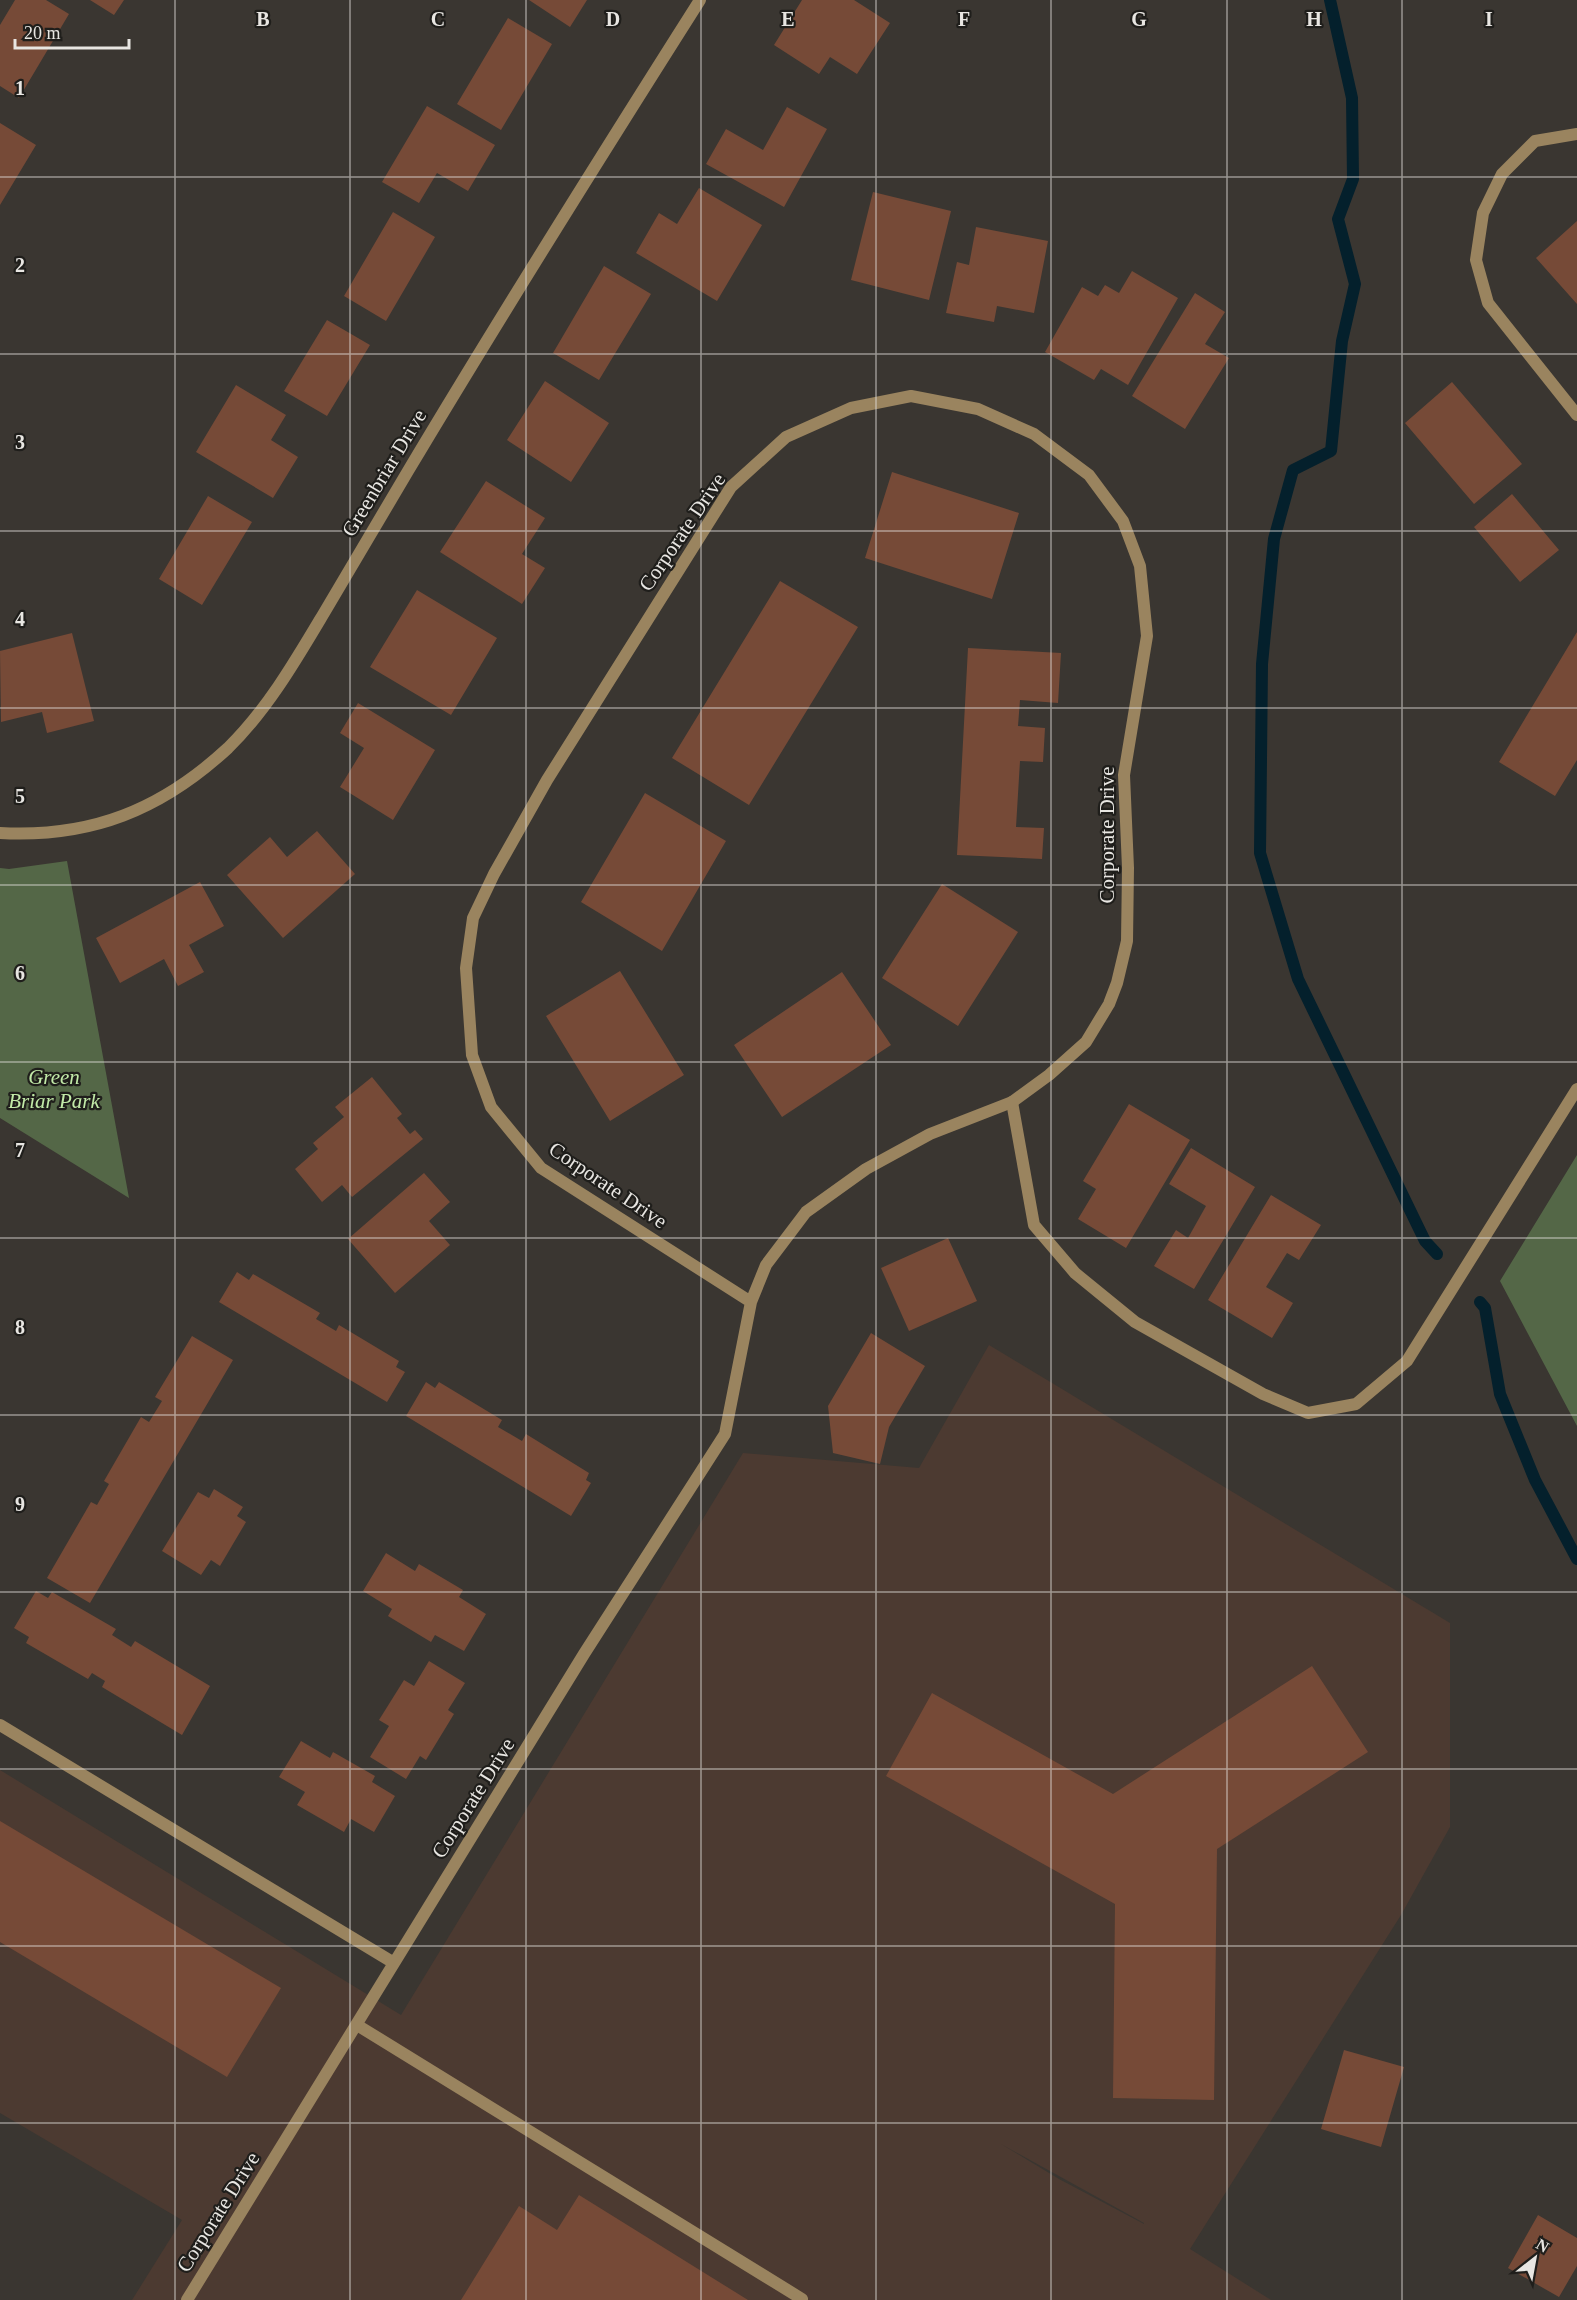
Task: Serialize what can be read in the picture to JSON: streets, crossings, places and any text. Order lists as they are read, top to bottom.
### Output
{
  "streets": {
    "street": ["Greenbriar Drive", "Corporate Drive"]
  },
  "parks": ["Green Briar Park"],
  "scale_bar": "20 m",
  "north": "top right",
  "grid": {
    "columns": [
      "B",
      "C",
      "D",
      "E",
      "F",
      "G",
      "H",
      "I"
    ],
    "rows": [
      "1",
      "2",
      "3",
      "4",
      "5",
      "6",
      "7",
      "8",
      "9"
    ]
  }
}
